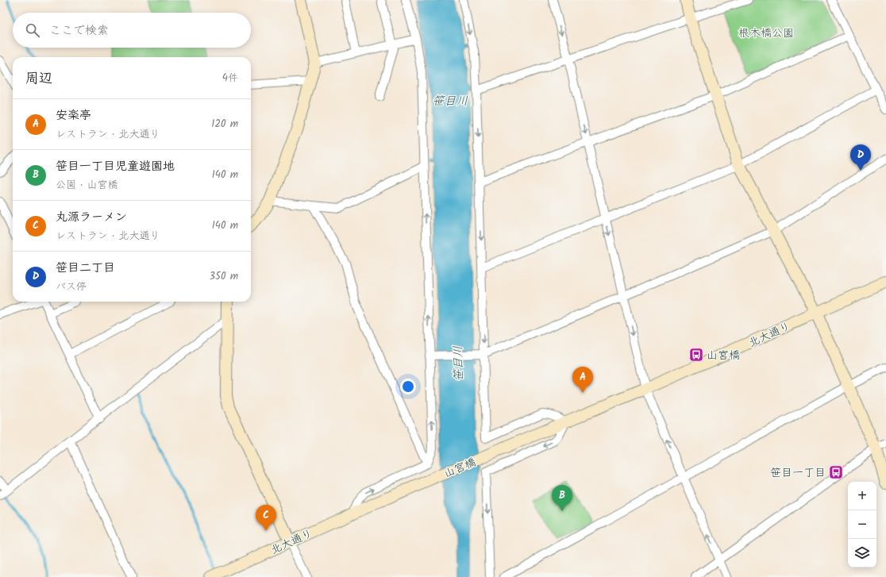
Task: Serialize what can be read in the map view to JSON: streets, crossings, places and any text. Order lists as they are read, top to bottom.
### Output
{
  "streets": {
    "street": ["北大通り", "山宮橋"]
  },
  "crossings": [
    ["北大通り", "山宮橋"]
  ],
  "water": ["笹目川"],
  "parks": ["根木橋公園"],
  "places": {
    "bus stop": ["山宮橋", "笹目一丁目"]
  },
  "page": {
    "search": "ここで検索",
    "heading": ["周辺", "4件"],
    "list": [
      {
        "mark": "A",
        "name": "安楽亭",
        "note": "レストラン · 北大通り",
        "value": "120 m"
      },
      {
        "mark": "B",
        "name": "笹目一丁目児童遊園地",
        "note": "公園 · 山宮橋",
        "value": "140 m"
      },
      {
        "mark": "C",
        "name": "丸源ラーメン",
        "note": "レストラン · 北大通り",
        "value": "140 m"
      },
      {
        "mark": "D",
        "name": "笹目二丁目",
        "note": "バス停",
        "value": "350 m"
      }
    ],
    "pins": [
      "D",
      "A",
      "B",
      "C"
    ],
    "map_buttons": ["+", "−"]
  }
}
